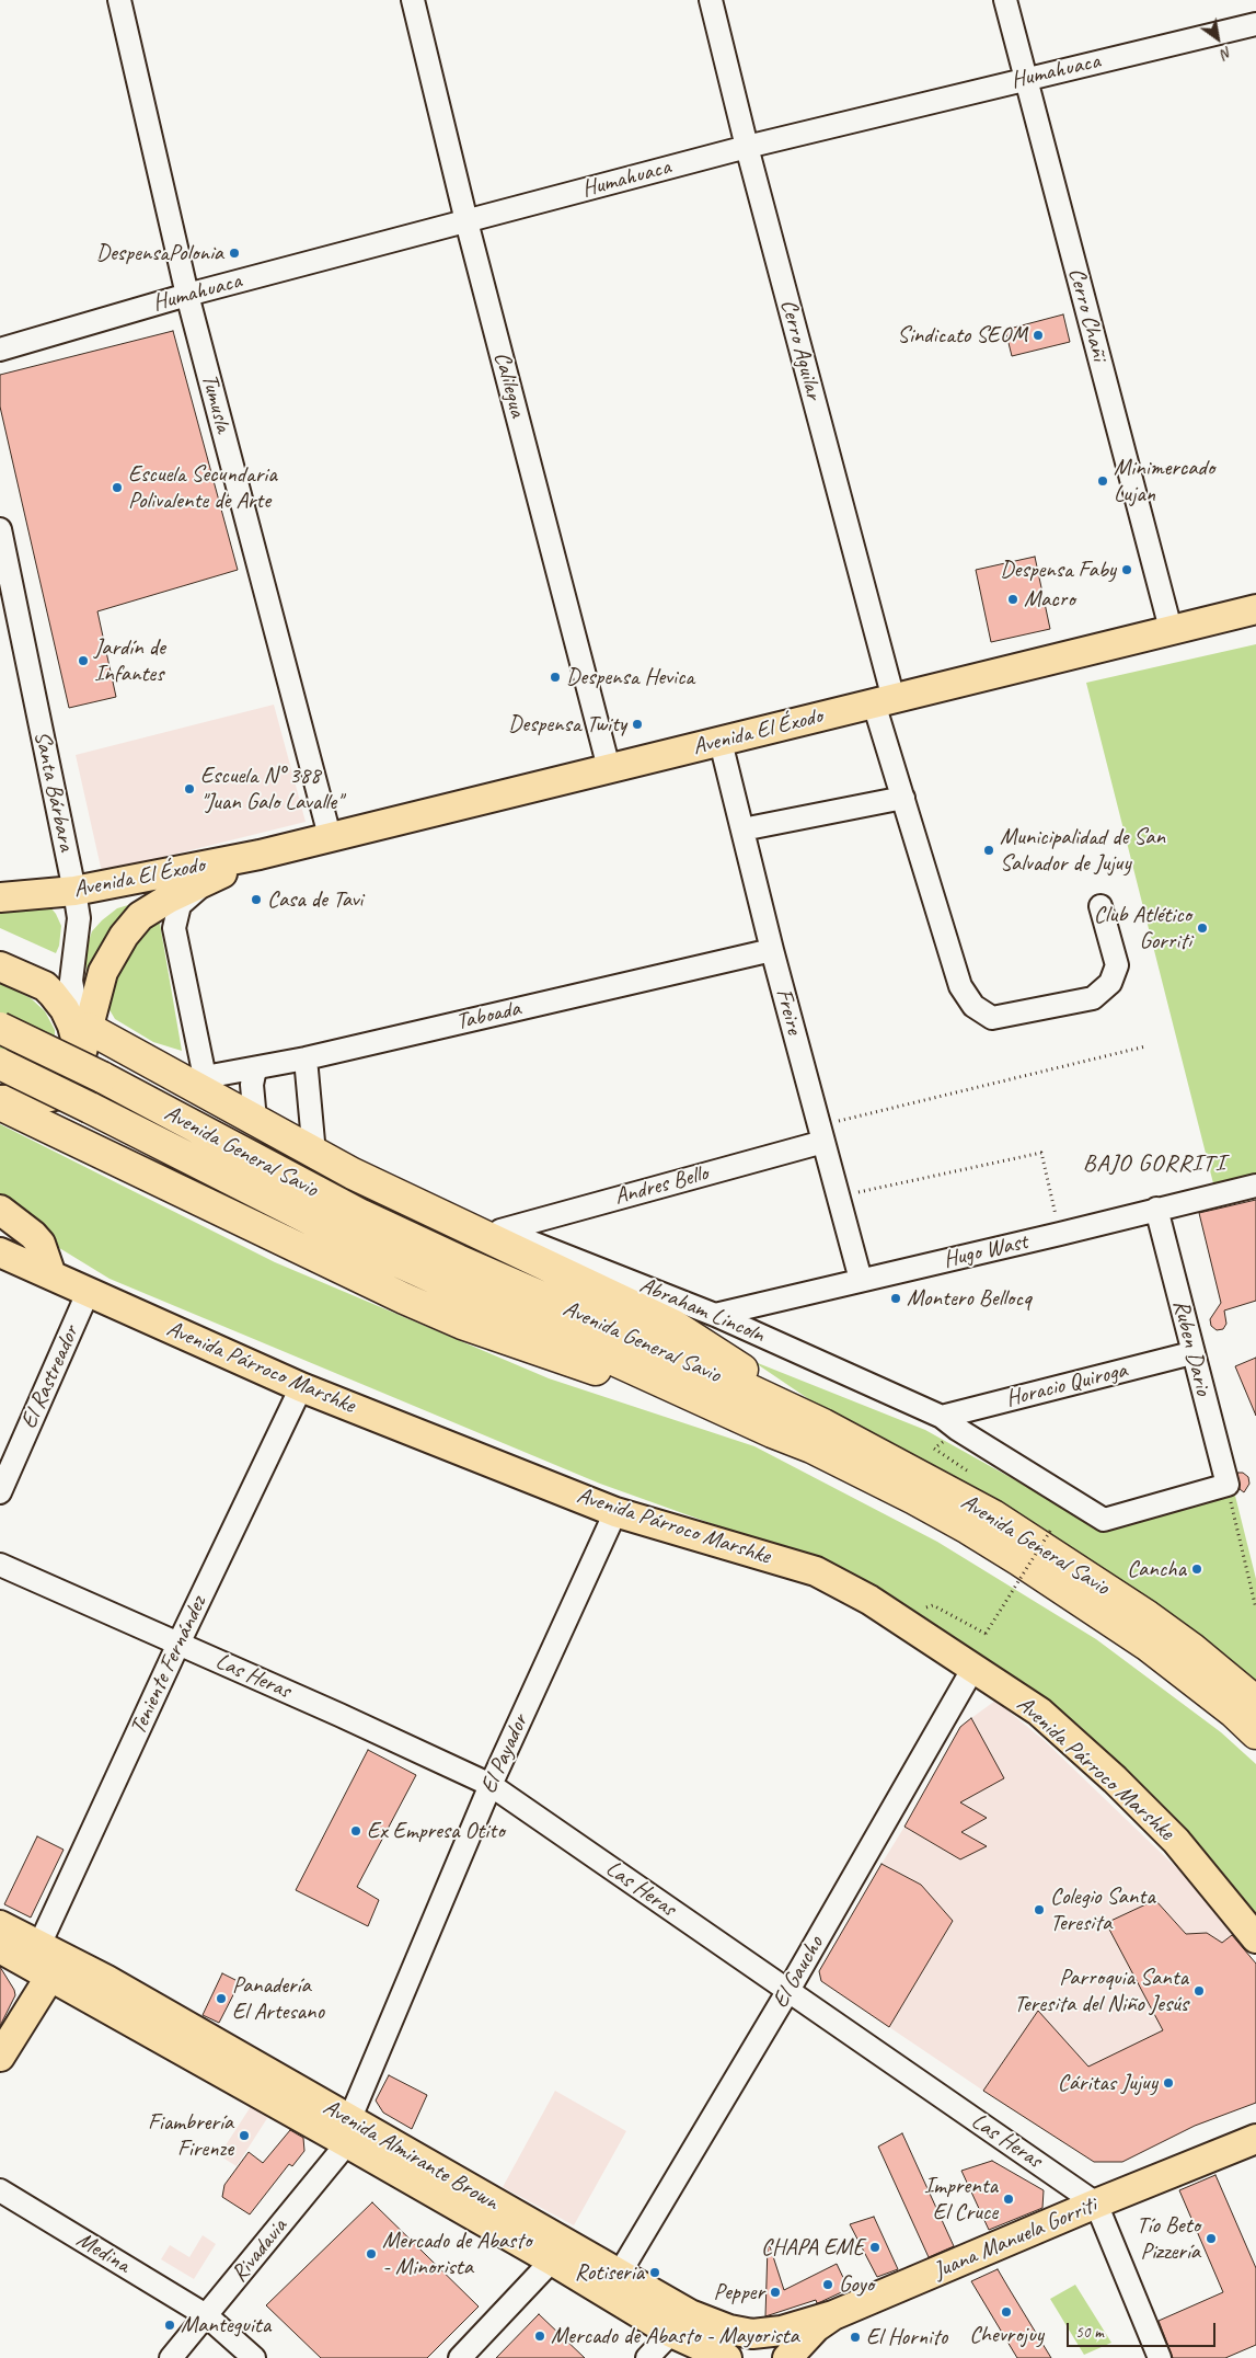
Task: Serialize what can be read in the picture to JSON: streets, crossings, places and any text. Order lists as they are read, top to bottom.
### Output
{
  "streets": {
    "highway": ["Avenida General Savio"],
    "main road": [
      "Avenida El Éxodo",
      "Avenida Párroco Marshke",
      "Avenida Almirante Brown",
      "Juana Manuela Gorriti"
    ],
    "street": [
      "Humahuaca",
      "Cerro Chañi",
      "Cerro Aguilar",
      "Calilegua",
      "Tumusla",
      "Santa Bárbara",
      "Freire",
      "Taboada",
      "Andres Bello",
      "Hugo Wast",
      "Abraham Lincoln",
      "Ruben Dario",
      "El Rastreador",
      "Horacio Quiroga",
      "Teniente Fernández",
      "Las Heras",
      "El Payador",
      "El Gaucho",
      "Rivadavia",
      "Medina"
    ]
  },
  "crossings": [
    ["Humahuaca", "Cerro Chañi"],
    ["Humahuaca", "Cerro Aguilar"],
    ["Humahuaca", "Calilegua"],
    ["Humahuaca", "Tumusla"],
    ["Cerro Chañi", "Avenida El Éxodo"],
    ["Cerro Aguilar", "Avenida El Éxodo"],
    ["Calilegua", "Avenida El Éxodo"],
    ["Tumusla", "Avenida El Éxodo"],
    ["Avenida El Éxodo", "Santa Bárbara"],
    ["Avenida El Éxodo", "Freire"],
    ["Freire", "Taboada"],
    ["Freire", "Andres Bello"],
    ["Freire", "Hugo Wast"],
    ["Andres Bello", "Abraham Lincoln"],
    ["Hugo Wast", "Abraham Lincoln"],
    ["Hugo Wast", "Ruben Dario"],
    ["Abraham Lincoln", "Ruben Dario"],
    ["Abraham Lincoln", "Horacio Quiroga"],
    ["Ruben Dario", "Horacio Quiroga"],
    ["Avenida Párroco Marshke", "El Rastreador"],
    ["Avenida Párroco Marshke", "Teniente Fernández"],
    ["Avenida Párroco Marshke", "El Payador"],
    ["Avenida Párroco Marshke", "El Gaucho"],
    ["Teniente Fernández", "Las Heras"],
    ["Teniente Fernández", "Avenida Almirante Brown"],
    ["Las Heras", "El Payador"],
    ["Las Heras", "El Gaucho"],
    ["Las Heras", "Juana Manuela Gorriti"],
    ["El Payador", "Avenida Almirante Brown"],
    ["El Payador", "Rivadavia"],
    ["El Gaucho", "Avenida Almirante Brown"],
    ["Avenida Almirante Brown", "Juana Manuela Gorriti"],
    ["Avenida Almirante Brown", "Rivadavia"],
    ["Rivadavia", "Medina"]
  ],
  "districts": ["BAJO GORRITI"],
  "places": [
    "DespensaPolonia",
    "Sindicato SEOM",
    "Minimercado Lujan",
    "Escuela Secundaria Polivalente de Arte",
    "Despensa Faby",
    "Macro",
    "Jardín de Infantes",
    "Despensa Hevica",
    "Despensa Twity",
    "Escuela N° 388 \"Juan Galo Lavalle\"",
    "Municipalidad de San Salvador de Jujuy",
    "Casa de Tavi",
    "Club Atlético Gorriti",
    "Montero Bellocq",
    "Cancha",
    "Ex Empresa Otito",
    "Colegio Santa Teresita",
    "Parroquia Santa Teresita del Niño Jesús",
    "Panadería El Artesano",
    "Cáritas Jujuy",
    "Fiambrería Firenze",
    "Imprenta El Cruce",
    "Tío Beto Pizzería",
    "CHAPA EME",
    "Mercado de Abasto - Minorista",
    "Rotiseria",
    "Goyo",
    "Pepper",
    "Chevrojuy",
    "Manteguita",
    "Mercado de Abasto - Mayorista",
    "El Hornito"
  ],
  "scale_bar": "50 m",
  "north": "bottom right"
}
